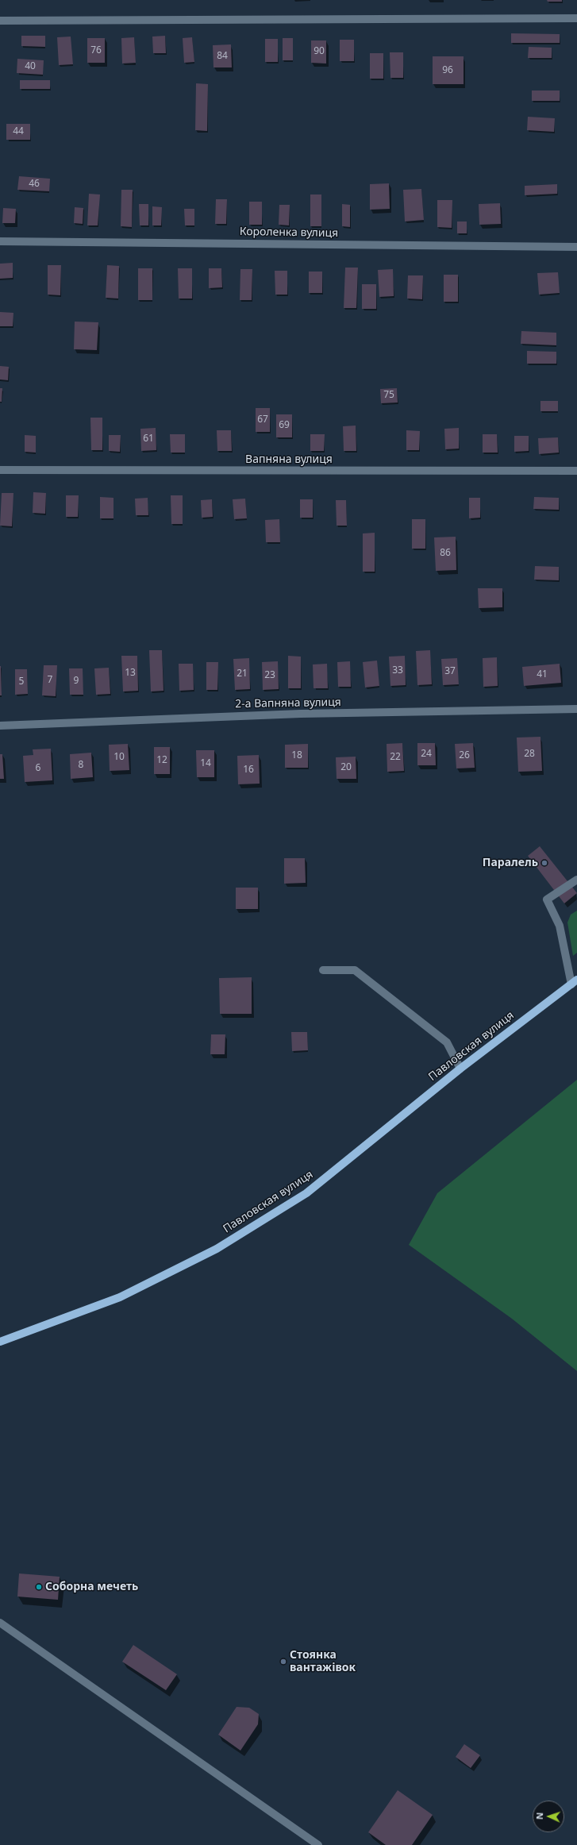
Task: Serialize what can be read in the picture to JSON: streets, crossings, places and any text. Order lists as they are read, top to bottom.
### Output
{
  "streets": {
    "main road": ["Павловская вулиця"],
    "street": ["Короленка вулиця", "Вапняна вулиця", "2-а Вапняна вулиця"]
  },
  "places": ["Паралель", "Соборна мечеть", "Стоянка вантажівок"],
  "house_numbers": [
    "76",
    "90",
    "84",
    "40",
    "96",
    "44",
    "46",
    "75",
    "67",
    "69",
    "61",
    "86",
    "33",
    "37",
    "13",
    "21",
    "41",
    "23",
    "7",
    "9",
    "5",
    "24",
    "28",
    "18",
    "26",
    "10",
    "22",
    "12",
    "14",
    "8",
    "20",
    "6",
    "16"
  ],
  "north": "left"
}
